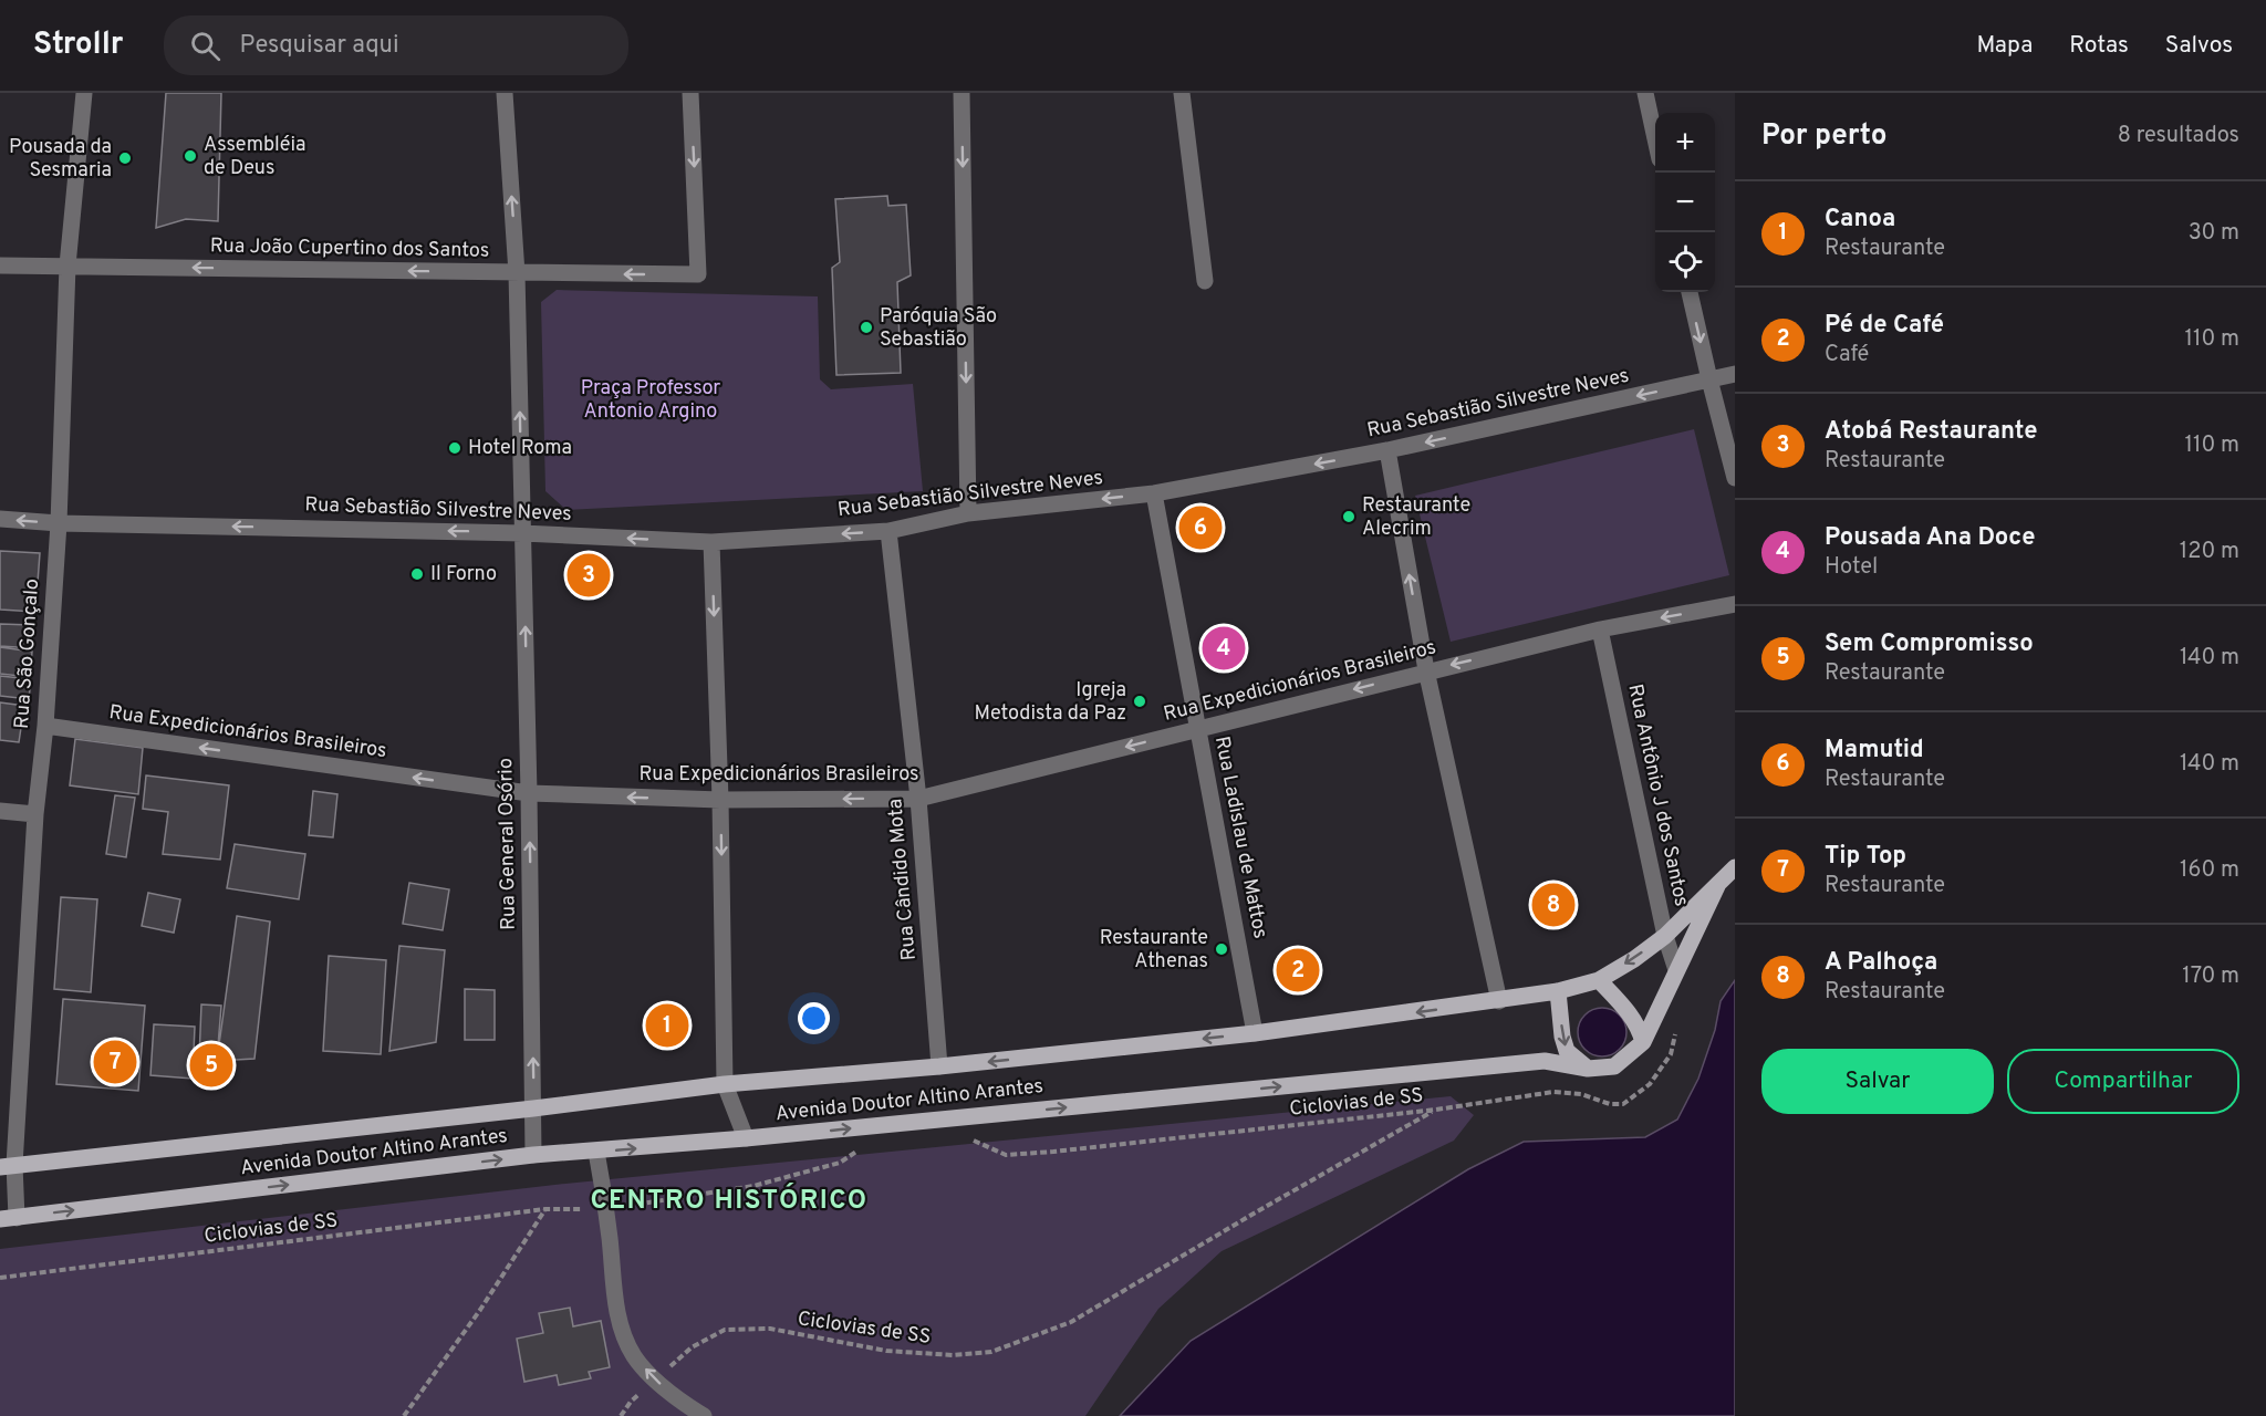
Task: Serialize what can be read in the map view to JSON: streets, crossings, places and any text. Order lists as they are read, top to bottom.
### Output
{
  "streets": {
    "main road": ["Avenida Doutor Altino Arantes"],
    "street": [
      "Rua João Cupertino dos Santos",
      "Rua Sebastião Silvestre Neves",
      "Rua São Gonçalo",
      "Rua Expedicionários Brasileiros",
      "Rua Antônio J dos Santos",
      "Rua Ladislau de Mattos",
      "Rua General Osório",
      "Rua Cândido Mota"
    ],
    "path": ["Ciclovias de SS"]
  },
  "crossings": [
    ["Rua João Cupertino dos Santos", "Rua São Gonçalo"],
    ["Rua João Cupertino dos Santos", "Rua General Osório"],
    ["Rua Sebastião Silvestre Neves", "Rua São Gonçalo"],
    ["Rua Sebastião Silvestre Neves", "Rua Ladislau de Mattos"],
    ["Rua Sebastião Silvestre Neves", "Rua General Osório"],
    ["Rua Sebastião Silvestre Neves", "Rua Cândido Mota"],
    ["Rua São Gonçalo", "Rua Expedicionários Brasileiros"],
    ["Rua São Gonçalo", "Avenida Doutor Altino Arantes"],
    ["Rua Expedicionários Brasileiros", "Rua Antônio J dos Santos"],
    ["Rua Expedicionários Brasileiros", "Rua Ladislau de Mattos"],
    ["Rua Expedicionários Brasileiros", "Rua General Osório"],
    ["Rua Expedicionários Brasileiros", "Rua Cândido Mota"],
    ["Rua Antônio J dos Santos", "Avenida Doutor Altino Arantes"],
    ["Rua Ladislau de Mattos", "Avenida Doutor Altino Arantes"],
    ["Rua General Osório", "Avenida Doutor Altino Arantes"],
    ["Rua Cândido Mota", "Avenida Doutor Altino Arantes"]
  ],
  "one_way": ["Rua Sebastião Silvestre Neves", "Rua Expedicionários Brasileiros", "Rua General Osório"],
  "districts": ["CENTRO HISTÓRICO"],
  "parks": ["Praça Professor Antonio Argino"],
  "places": [
    "Assembléia de Deus",
    "Pousada da Sesmaria",
    "Paróquia São Sebastião",
    "Hotel Roma",
    "Restaurante Alecrim",
    "Il Forno",
    "Igreja Metodista da Paz",
    "Restaurante Athenas"
  ],
  "page": {
    "header": "Strollr",
    "search": "Pesquisar aqui",
    "nav": ["Mapa", "Rotas", "Salvos"],
    "heading": ["Por perto", "8 resultados"],
    "map_buttons": ["+", "−"],
    "list": [
      {
        "mark": "1",
        "name": "Canoa",
        "note": "Restaurante",
        "value": "30 m"
      },
      {
        "mark": "2",
        "name": "Pé de Café",
        "note": "Café",
        "value": "110 m"
      },
      {
        "mark": "3",
        "name": "Atobá Restaurante",
        "note": "Restaurante",
        "value": "110 m"
      },
      {
        "mark": "4",
        "name": "Pousada Ana Doce",
        "note": "Hotel",
        "value": "120 m"
      },
      {
        "mark": "5",
        "name": "Sem Compromisso",
        "note": "Restaurante",
        "value": "140 m"
      },
      {
        "mark": "6",
        "name": "Mamutid",
        "note": "Restaurante",
        "value": "140 m"
      },
      {
        "mark": "7",
        "name": "Tip Top",
        "note": "Restaurante",
        "value": "160 m"
      },
      {
        "mark": "8",
        "name": "A Palhoça",
        "note": "Restaurante",
        "value": "170 m"
      }
    ],
    "pins": [
      "6",
      "3",
      "4",
      "8",
      "2",
      "1",
      "7",
      "5"
    ],
    "buttons": ["Salvar", "Compartilhar"]
  }
}
